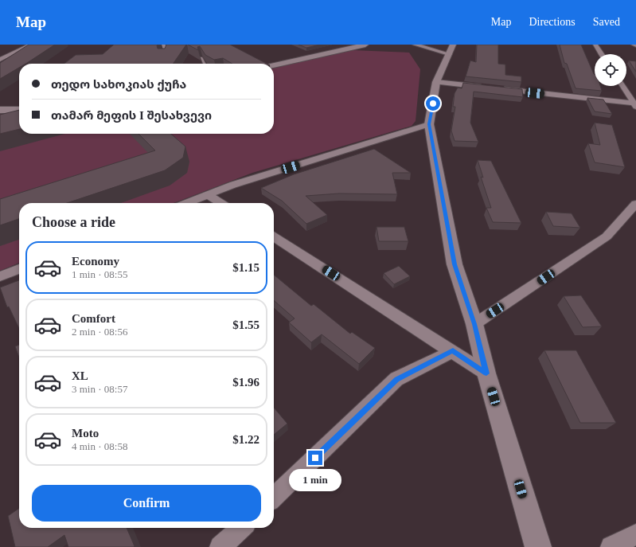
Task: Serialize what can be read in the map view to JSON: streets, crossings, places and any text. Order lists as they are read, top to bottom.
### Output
{
  "page": {
    "header": "Map",
    "nav": ["Map", "Directions", "Saved"],
    "banner": ["თედო სახოკიას ქუჩა", "თამარ მეფის I შესახვევი"],
    "heading": "Choose a ride",
    "list": [
      {
        "name": "Economy",
        "note": "1 min · 08:55",
        "value": "$1.15"
      },
      {
        "name": "Comfort",
        "note": "2 min · 08:56",
        "value": "$1.55"
      },
      {
        "name": "XL",
        "note": "3 min · 08:57",
        "value": "$1.96"
      },
      {
        "name": "Moto",
        "note": "4 min · 08:58",
        "value": "$1.22"
      }
    ],
    "bubble": "1 min",
    "buttons": "Confirm"
  }
}
